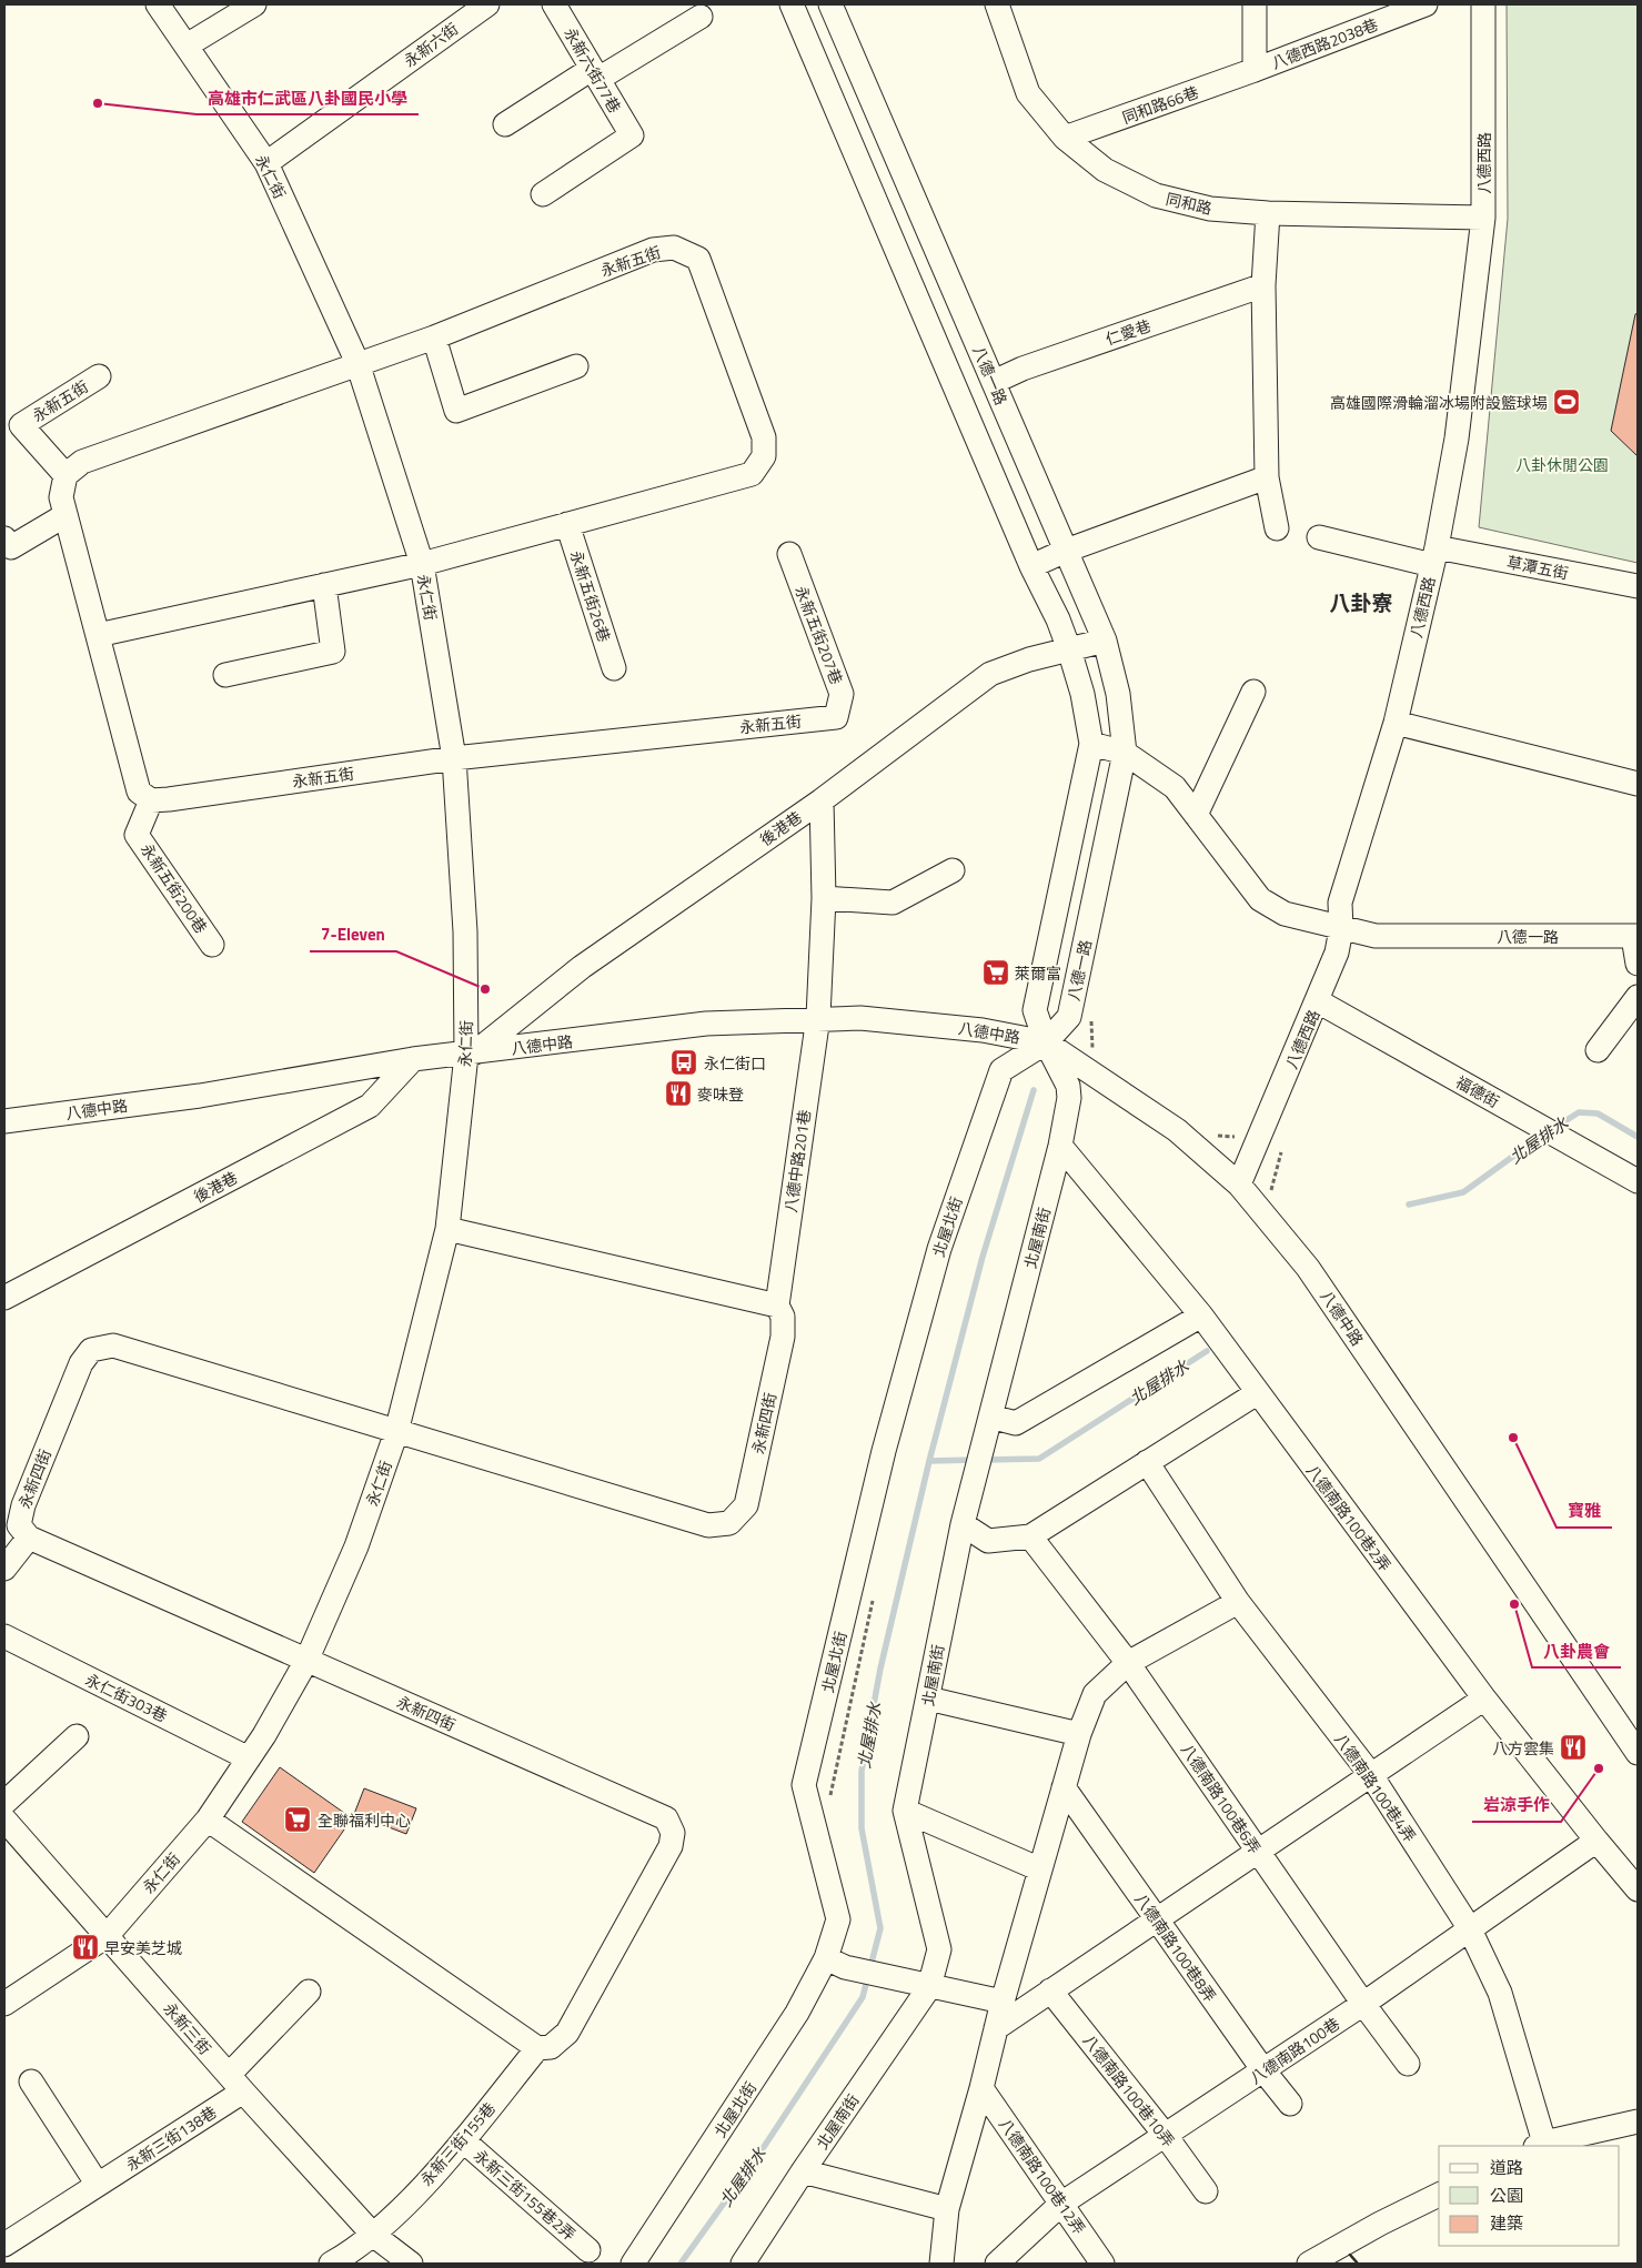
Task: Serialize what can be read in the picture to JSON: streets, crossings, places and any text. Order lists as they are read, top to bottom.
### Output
{
  "streets": {
    "street": [
      "八德西路2038巷",
      "永新六街",
      "永新六街77巷",
      "同和路66巷",
      "八德西路",
      "永仁街",
      "同和路",
      "永新五街",
      "仁愛巷",
      "八德一路",
      "草潭五街",
      "永新五街26巷",
      "永新五街207巷",
      "後港巷",
      "永新五街200巷",
      "八德中路",
      "福德街",
      "八德中路201巷",
      "北屋北街",
      "北屋南街",
      "永新四街",
      "八德南路100巷2弄",
      "永仁街303巷",
      "八德南路100巷4弄",
      "八德南路100巷6弄",
      "八德南路100巷8弄",
      "永新三街",
      "八德南路100巷",
      "八德南路100巷10弄",
      "永新三街138巷",
      "永新三街155巷",
      "八德南路100巷12弄",
      "永新三街155巷2弄"
    ]
  },
  "crossings": [
    ["八德西路2038巷", "同和路66巷"],
    ["永新六街", "永仁街"],
    ["同和路66巷", "同和路"],
    ["八德西路", "同和路"],
    ["八德西路", "八德一路"],
    ["八德西路", "草潭五街"],
    ["八德西路", "八德中路"],
    ["八德西路", "福德街"],
    ["永仁街", "永新五街"],
    ["永仁街", "後港巷"],
    ["永仁街", "八德中路"],
    ["永仁街", "永新四街"],
    ["永仁街", "永仁街303巷"],
    ["永仁街", "永新三街"],
    ["永新五街", "永新五街26巷"],
    ["永新五街", "永新五街207巷"],
    ["永新五街", "永新五街200巷"],
    ["仁愛巷", "八德一路"],
    ["八德一路", "後港巷"],
    ["八德一路", "八德中路"],
    ["八德一路", "北屋北街"],
    ["八德一路", "北屋南街"],
    ["後港巷", "八德中路"],
    ["後港巷", "八德中路201巷"],
    ["八德中路", "八德中路201巷"],
    ["八德中路", "北屋北街"],
    ["八德中路", "北屋南街"],
    ["八德中路201巷", "永新四街"],
    ["北屋北街", "北屋南街"],
    ["北屋南街", "八德南路100巷2弄"],
    ["永新四街", "永新三街155巷"],
    ["八德南路100巷2弄", "八德南路100巷"],
    ["八德南路100巷4弄", "八德南路100巷"],
    ["八德南路100巷6弄", "八德南路100巷"],
    ["八德南路100巷8弄", "八德南路100巷"],
    ["永新三街", "永新三街138巷"],
    ["永新三街", "永新三街155巷"],
    ["八德南路100巷", "八德南路100巷10弄"],
    ["八德南路100巷", "八德南路100巷12弄"],
    ["永新三街155巷", "永新三街155巷2弄"]
  ],
  "districts": ["八卦寮"],
  "water": ["北屋排水"],
  "parks": ["八卦休閒公園"],
  "places": {
    "other": [
      "高雄市仁武區八卦國民小學",
      "7-Eleven",
      "寶雅",
      "八卦農會",
      "岩涼手作"
    ],
    "sports": ["高雄國際滑輪溜冰場附設籃球場"],
    "supermarket": ["萊爾富", "全聯福利中心"],
    "bus stop": ["永仁街口"],
    "restaurant": ["麥味登", "八方雲集", "早安美芝城"]
  },
  "legend": ["道路", "公園", "建築"]
}
